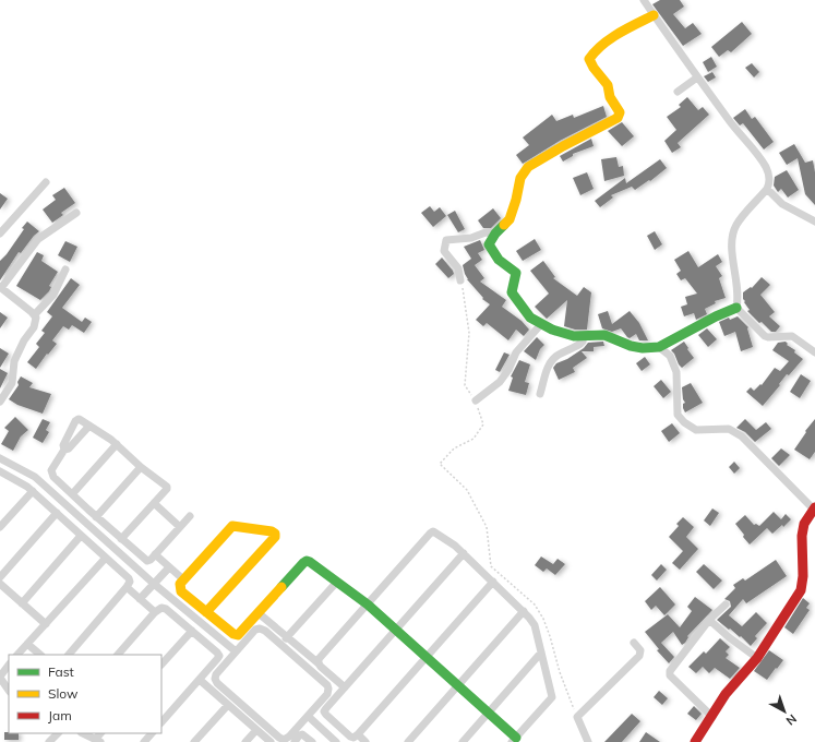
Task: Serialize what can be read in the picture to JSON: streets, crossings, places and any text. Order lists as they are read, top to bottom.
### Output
{
  "legend": ["Fast", "Slow", "Jam"],
  "north": "bottom right"
}
